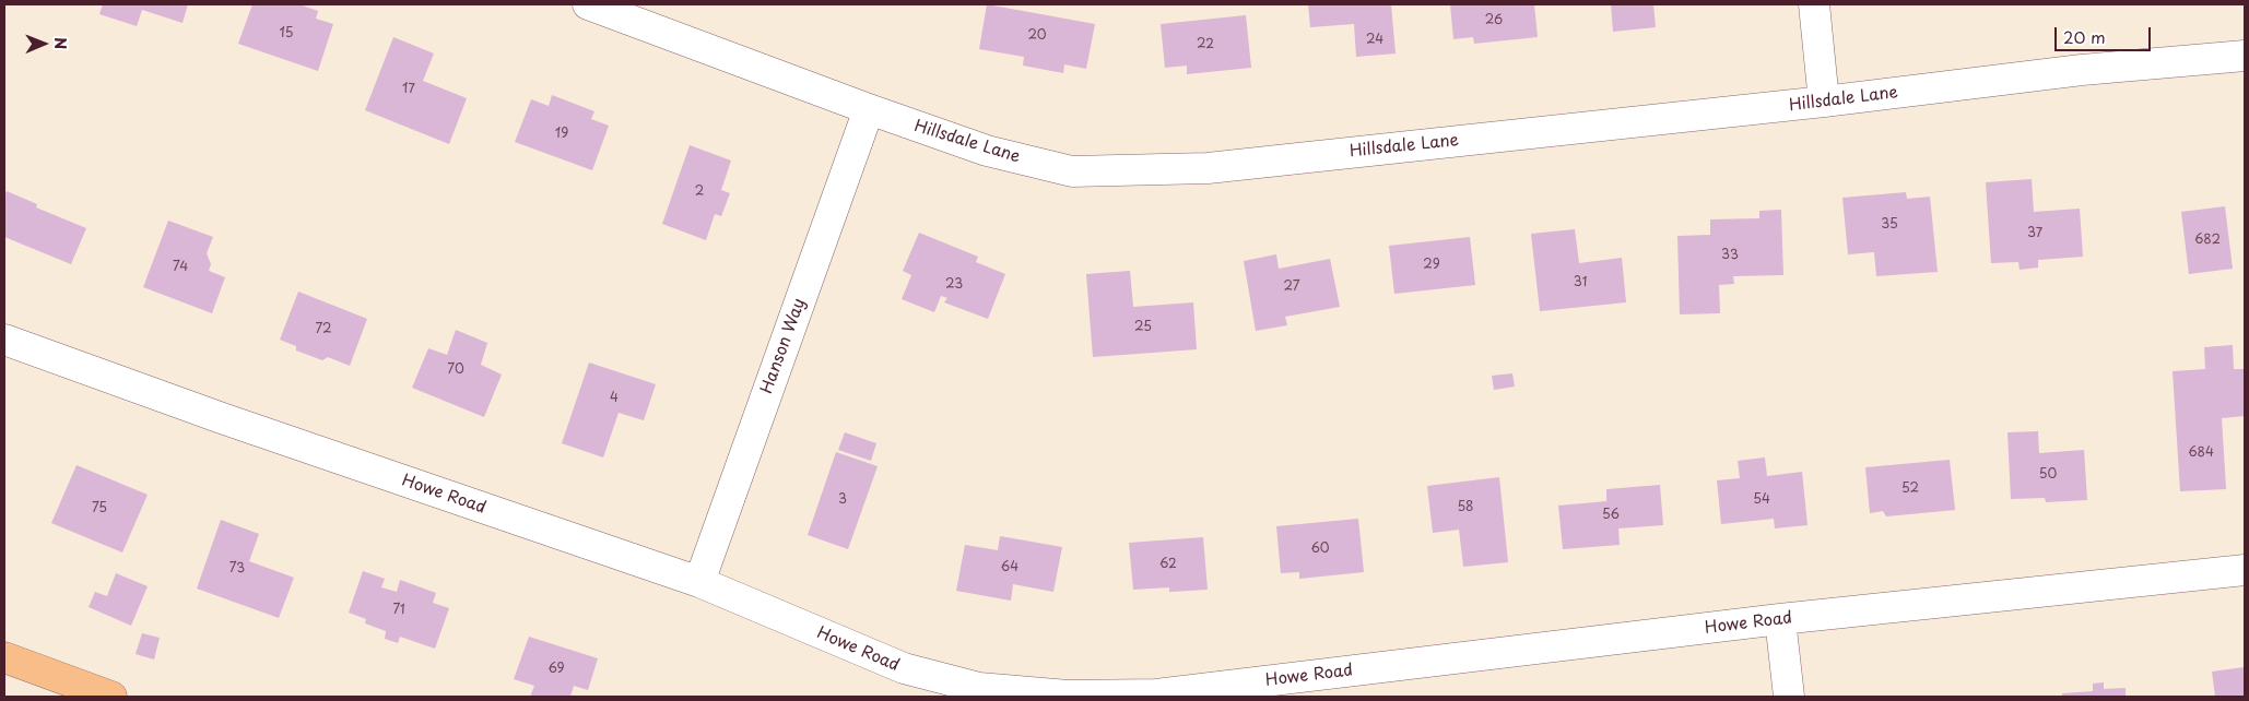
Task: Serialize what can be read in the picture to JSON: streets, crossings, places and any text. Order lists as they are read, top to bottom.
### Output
{
  "streets": {
    "street": ["Hillsdale Lane", "Hanson Way", "Howe Road"]
  },
  "crossings": [
    ["Hillsdale Lane", "Hanson Way"],
    ["Hanson Way", "Howe Road"]
  ],
  "house_numbers": [
    "26",
    "15",
    "20",
    "24",
    "22",
    "17",
    "19",
    "2",
    "35",
    "37",
    "682",
    "33",
    "29",
    "74",
    "31",
    "23",
    "27",
    "25",
    "72",
    "70",
    "4",
    "684",
    "50",
    "52",
    "3",
    "54",
    "58",
    "75",
    "56",
    "60",
    "62",
    "64",
    "73",
    "71",
    "69"
  ],
  "scale_bar": "20 m",
  "north": "right"
}
